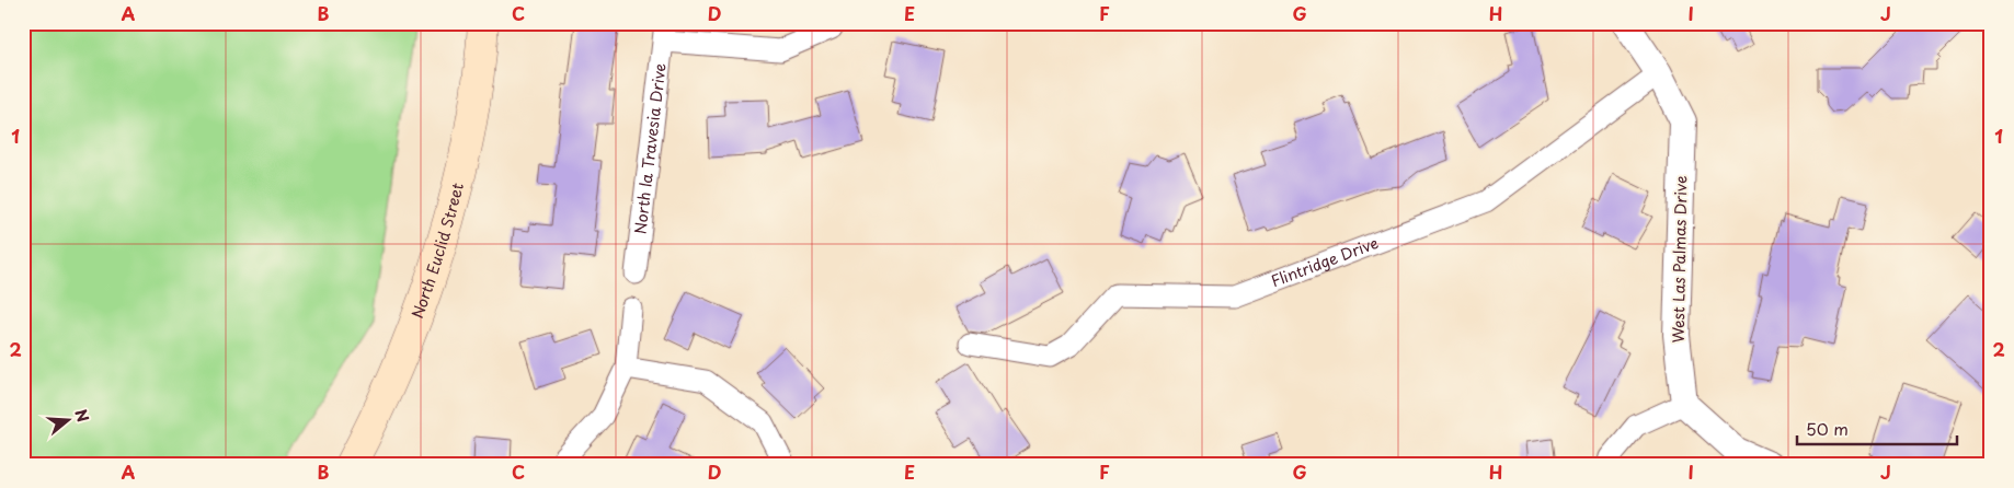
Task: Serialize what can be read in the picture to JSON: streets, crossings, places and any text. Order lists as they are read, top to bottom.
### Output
{
  "streets": {
    "main road": ["North Euclid Street"],
    "street": ["North la Travesia Drive", "West Las Palmas Drive", "Flintridge Drive"]
  },
  "crossings": [
    ["West Las Palmas Drive", "Flintridge Drive"]
  ],
  "scale_bar": "50 m",
  "north": "right",
  "grid": {
    "columns": [
      "A",
      "B",
      "C",
      "D",
      "E",
      "F",
      "G",
      "H",
      "I",
      "J"
    ],
    "rows": ["1", "2"]
  }
}
